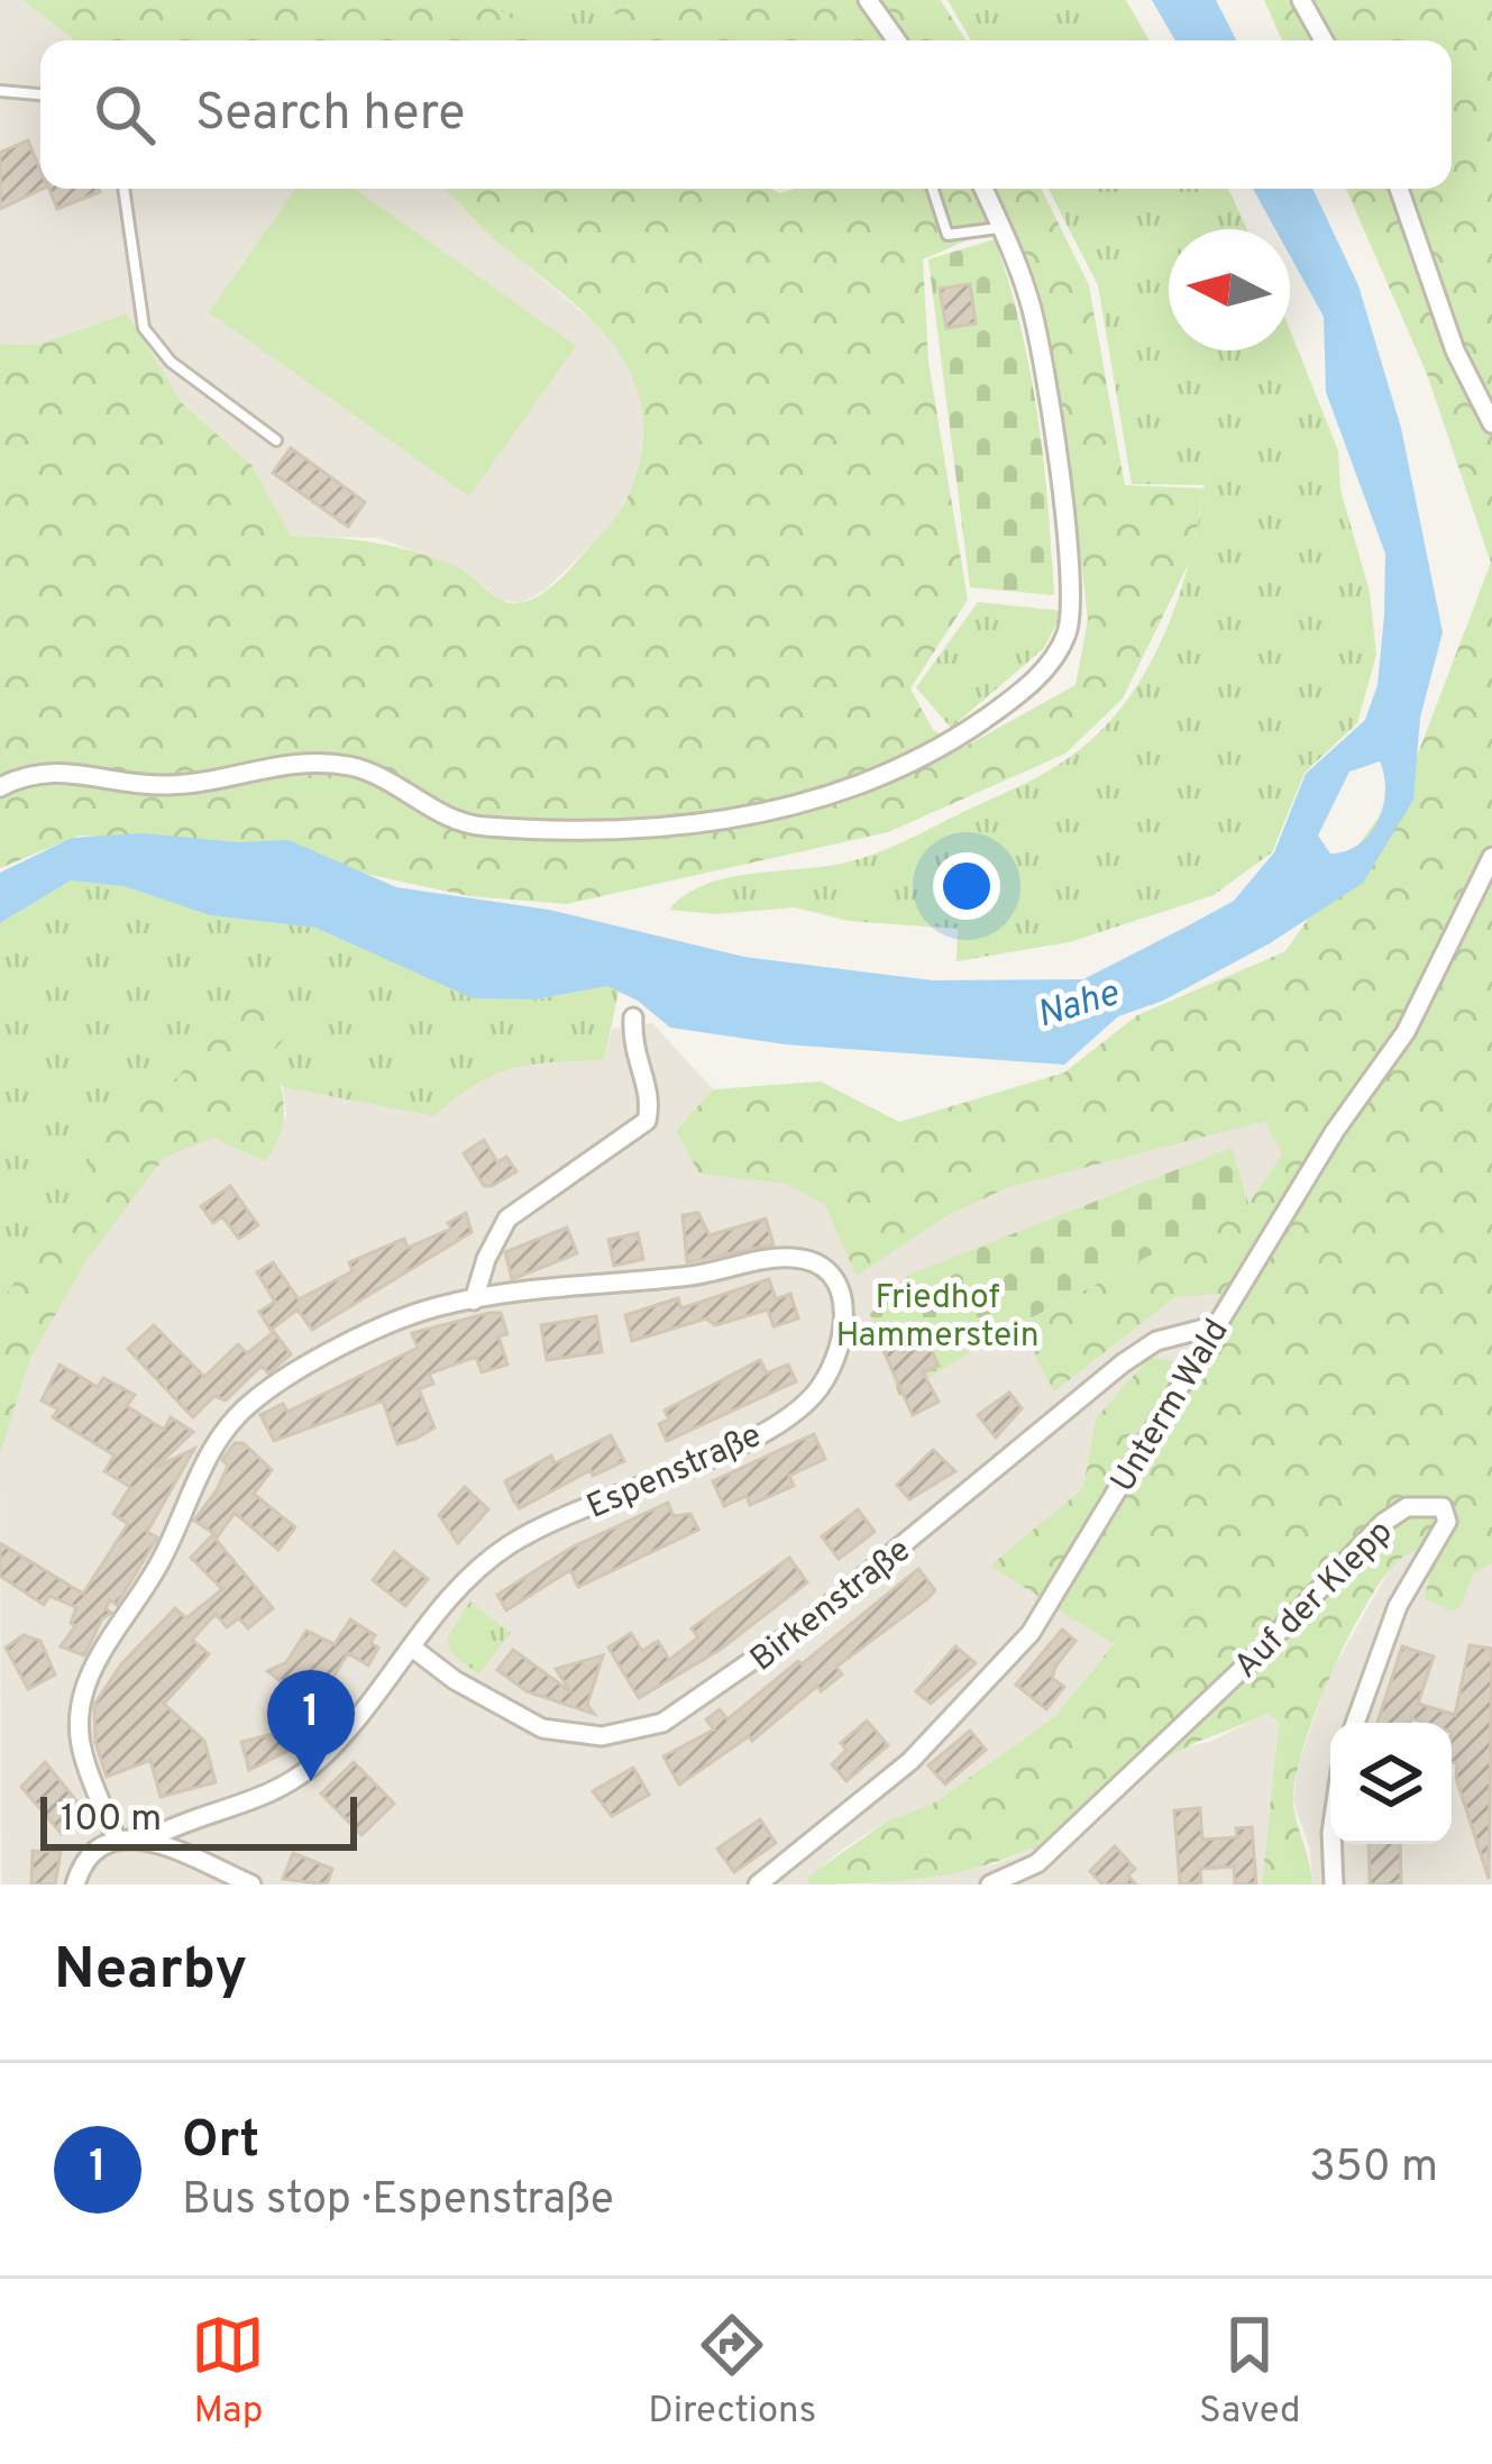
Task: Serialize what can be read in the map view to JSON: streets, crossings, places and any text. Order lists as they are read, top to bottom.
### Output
{
  "streets": {
    "street": [
      "Unterm Wald",
      "Espenstraße",
      "Auf der Klepp",
      "Birkenstraße"
    ]
  },
  "crossings": [
    ["Unterm Wald", "Birkenstraße"],
    ["Espenstraße", "Birkenstraße"]
  ],
  "water": ["Nahe"],
  "parks": ["Friedhof Hammerstein"],
  "scale_bar": "100 m",
  "north": "left",
  "page": {
    "search": "Search here",
    "pins": "1",
    "scale": "100 m",
    "heading": "Nearby",
    "list": [
      {
        "mark": "1",
        "name": "Ort",
        "note": "Bus stop · Espenstraße",
        "value": "350 m"
      }
    ],
    "nav": ["Map", "Directions", "Saved"]
  }
}
